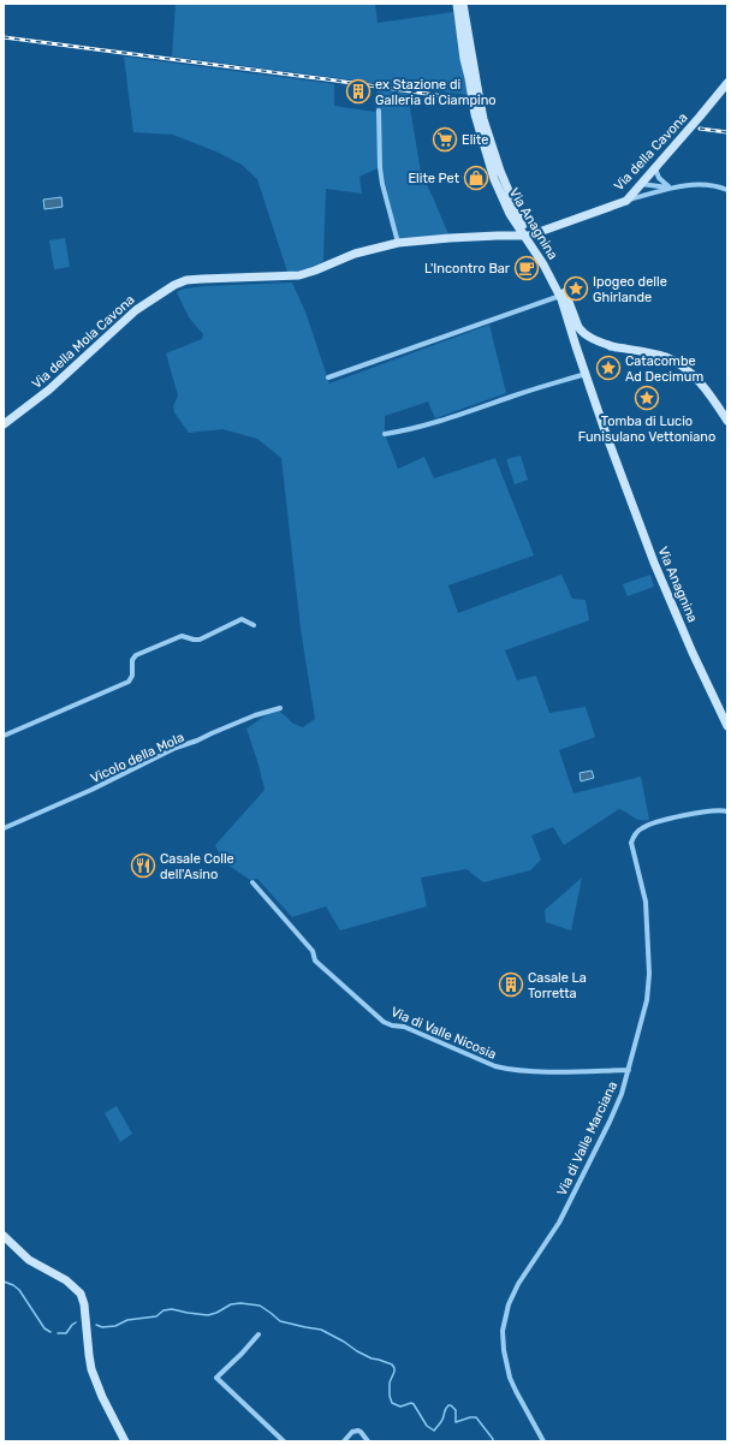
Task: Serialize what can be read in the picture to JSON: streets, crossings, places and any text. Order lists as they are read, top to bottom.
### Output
{
  "streets": {
    "main road": ["Via della Cavona", "Via Anagnina", "Via della Mola Cavona"],
    "street": ["Vicolo della Mola", "Via di Valle Nicosia", "Via di Valle Marciana"]
  },
  "crossings": [
    ["Via della Cavona", "Via Anagnina"],
    ["Via della Cavona", "Via della Mola Cavona"],
    ["Via Anagnina", "Via della Mola Cavona"],
    ["Via di Valle Nicosia", "Via di Valle Marciana"]
  ],
  "places": {
    "building": ["ex Stazione di Galleria di Ciampino", "Casale La Torretta"],
    "supermarket": ["Elite"],
    "shop": ["Elite Pet"],
    "cafe": ["L'Incontro Bar"],
    "place": ["Ipogeo delle Ghirlande", "Catacombe Ad Decimum", "Tomba di Lucio Funisulano Vettoniano"],
    "restaurant": ["Casale Colle dell'Asino"]
  }
}
